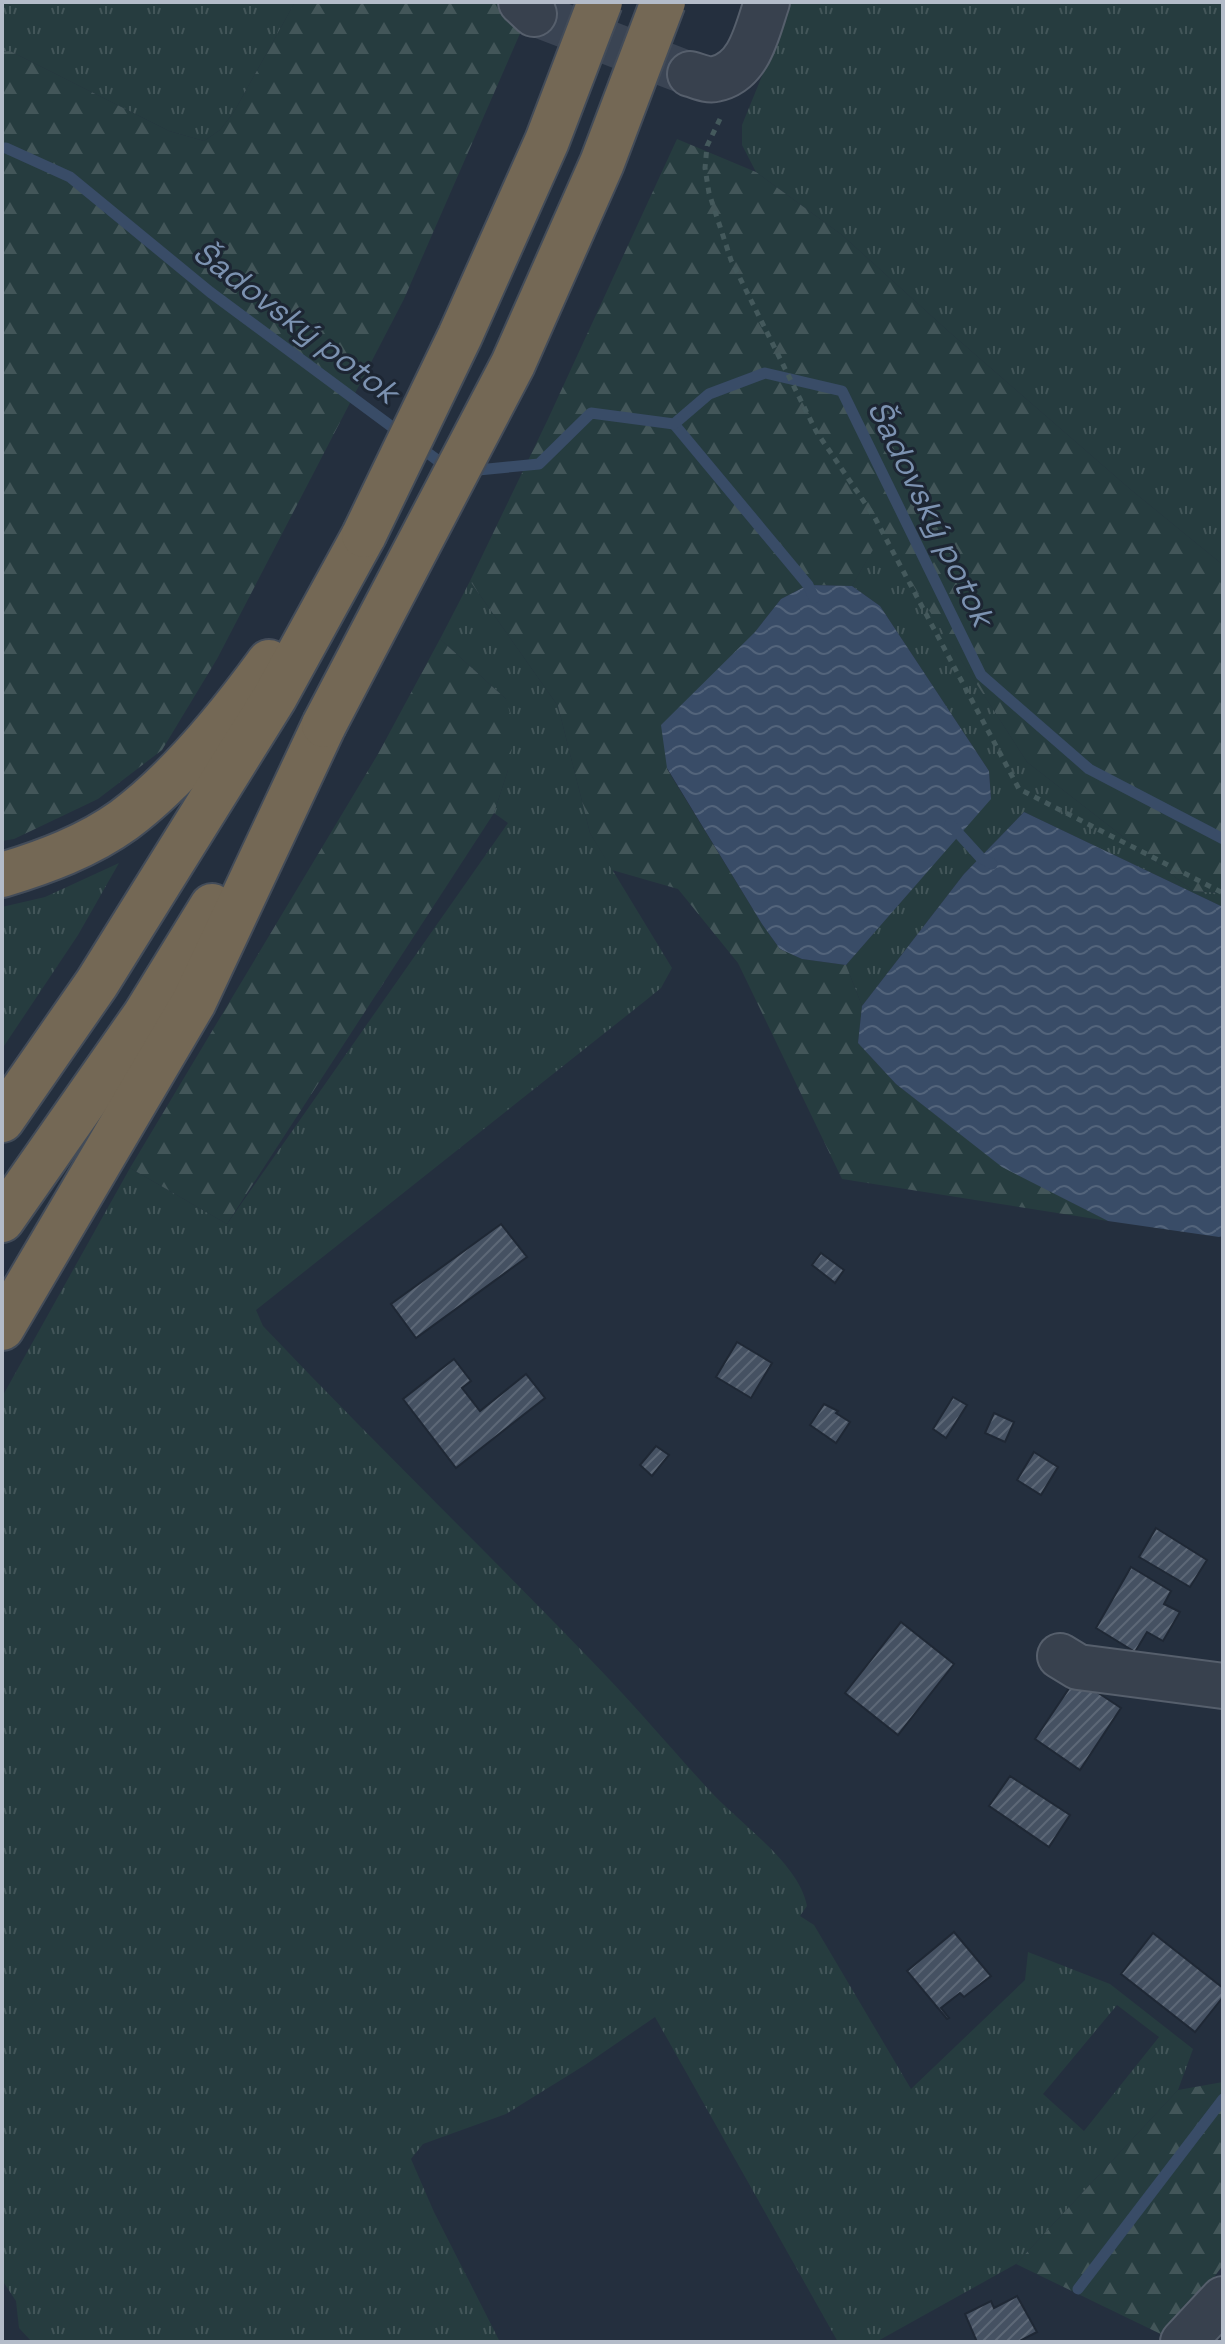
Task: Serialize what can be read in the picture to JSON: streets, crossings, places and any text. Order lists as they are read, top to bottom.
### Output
{
  "water": ["Šadovský potok"]
}
